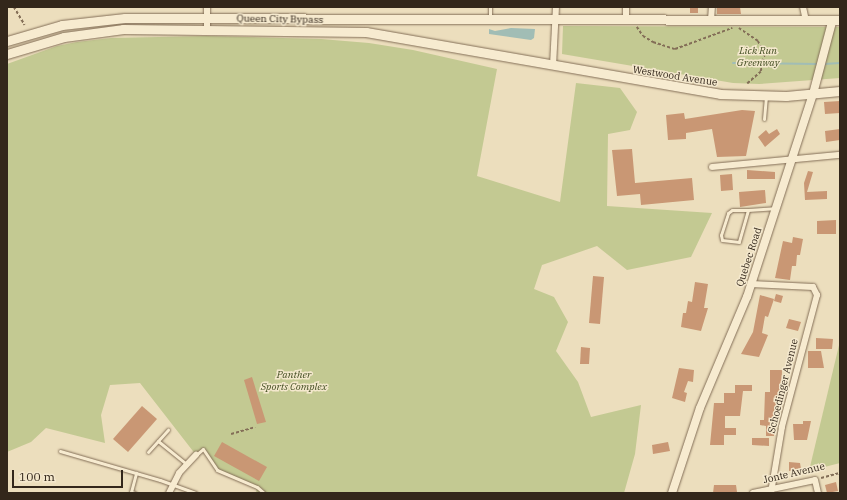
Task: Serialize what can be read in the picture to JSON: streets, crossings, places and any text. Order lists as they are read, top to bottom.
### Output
{
  "streets": {
    "main road": ["Queen City Bypass", "Westwood Avenue"],
    "street": ["Quebec Road", "Schoedinger Avenue", "Jonte Avenue"]
  },
  "crossings": [
    ["Queen City Bypass", "Westwood Avenue"],
    ["Westwood Avenue", "Quebec Road"],
    ["Quebec Road", "Schoedinger Avenue"],
    ["Schoedinger Avenue", "Jonte Avenue"]
  ],
  "parks": ["Lick Run Greenway", "Panther Sports Complex"],
  "scale_bar": "100 m"
}
